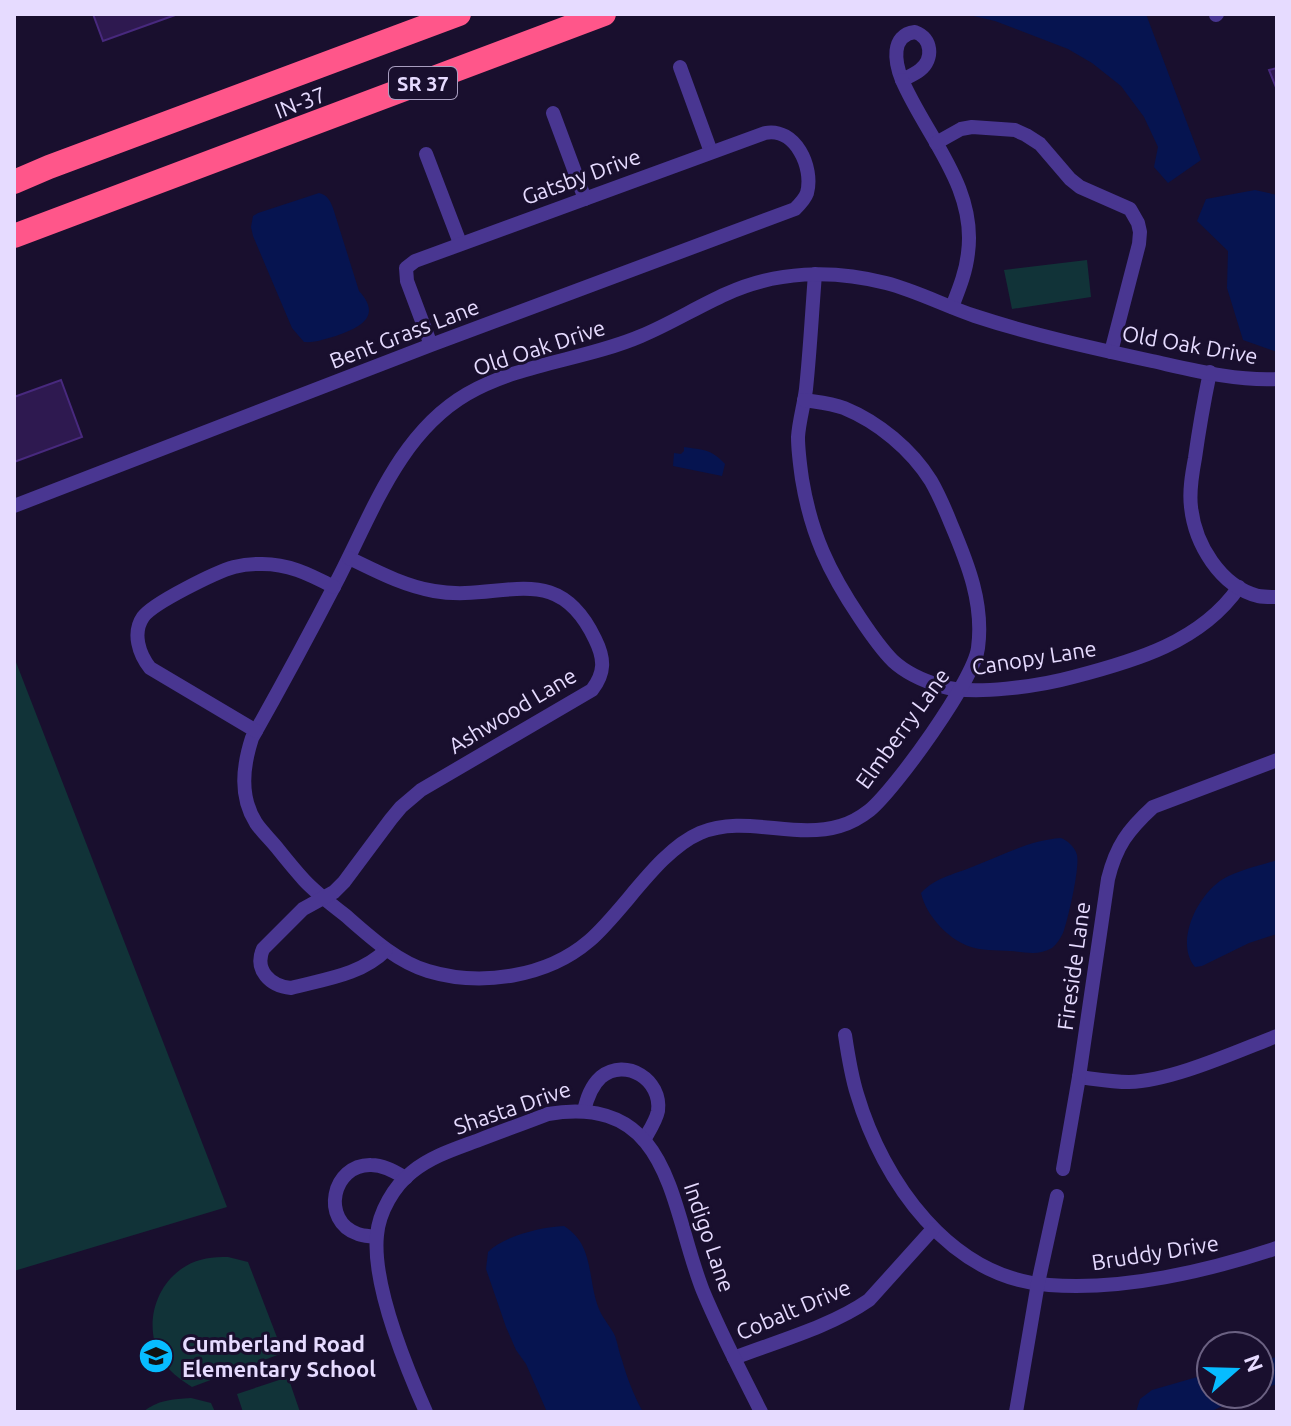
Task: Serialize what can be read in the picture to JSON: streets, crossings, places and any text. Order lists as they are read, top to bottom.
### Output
{
  "streets": {
    "highway": ["SR 37", "IN-37"],
    "street": [
      "Gatsby Drive",
      "Bent Grass Lane",
      "Old Oak Drive",
      "Canopy Lane",
      "Ashwood Lane",
      "Elmberry Lane",
      "Fireside Lane",
      "Shasta Drive",
      "Indigo Lane",
      "Bruddy Drive",
      "Cobalt Drive"
    ]
  },
  "crossings": [
    ["Gatsby Drive", "Bent Grass Lane"],
    ["Old Oak Drive", "Canopy Lane"],
    ["Old Oak Drive", "Ashwood Lane"],
    ["Old Oak Drive", "Elmberry Lane"],
    ["Canopy Lane", "Elmberry Lane"],
    ["Ashwood Lane", "Elmberry Lane"],
    ["Shasta Drive", "Indigo Lane"],
    ["Indigo Lane", "Cobalt Drive"],
    ["Bruddy Drive", "Cobalt Drive"]
  ],
  "places": {
    "school or university": ["Cumberland Road Elementary School"]
  },
  "north": "right"
}
